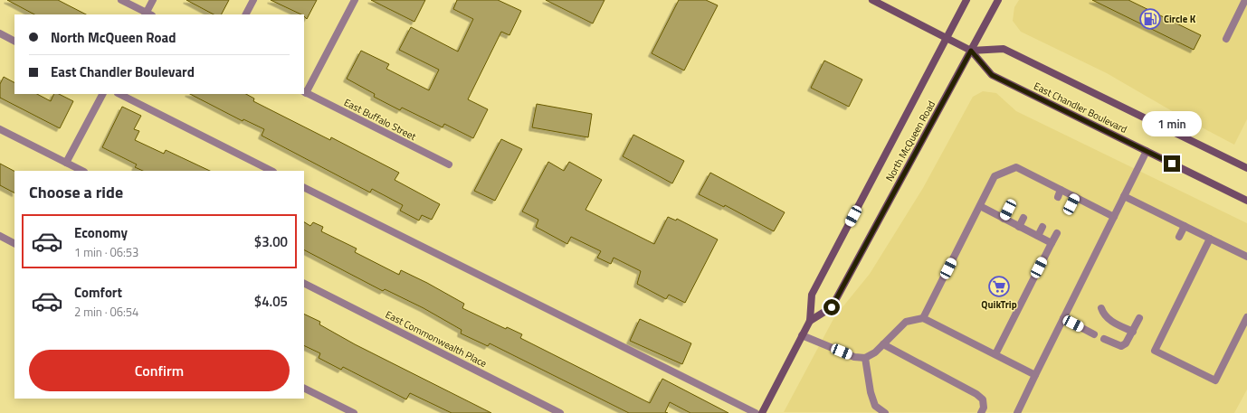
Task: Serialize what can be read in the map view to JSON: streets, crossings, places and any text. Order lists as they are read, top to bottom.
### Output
{
  "streets": {
    "main road": ["East Chandler Boulevard", "North McQueen Road"],
    "street": ["East Buffalo Street", "East Commonwealth Place"]
  },
  "crossings": [
    ["East Chandler Boulevard", "North McQueen Road"]
  ],
  "places": {
    "fuel station": ["Circle K"],
    "supermarket": ["QuikTrip"]
  },
  "page": {
    "banner": ["North McQueen Road", "East Chandler Boulevard"],
    "bubble": "1 min",
    "heading": "Choose a ride",
    "list": [
      {
        "name": "Economy",
        "note": "1 min · 06:53",
        "value": "$3.00"
      },
      {
        "name": "Comfort",
        "note": "2 min · 06:54",
        "value": "$4.05"
      }
    ],
    "buttons": "Confirm"
  }
}
